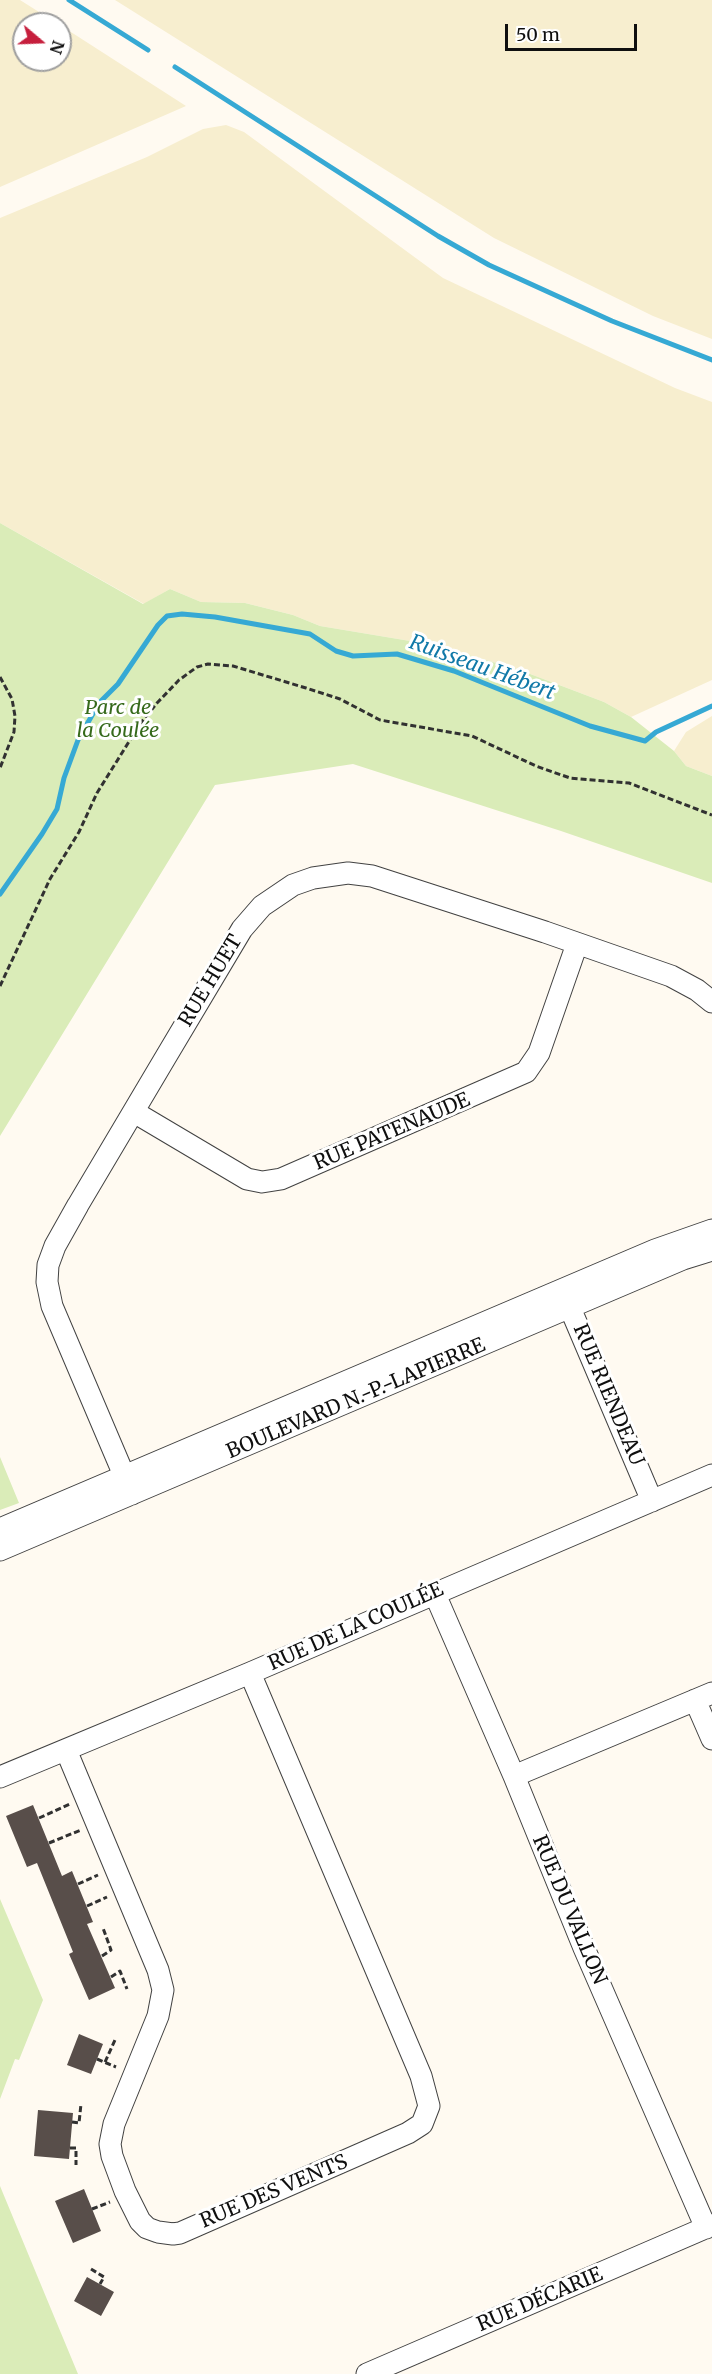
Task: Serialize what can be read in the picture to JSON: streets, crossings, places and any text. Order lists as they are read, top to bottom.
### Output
{
  "streets": {
    "street": [
      "RUE HUET",
      "RUE PATENAUDE",
      "RUE RIENDEAU",
      "BOULEVARD N.-P.-LAPIERRE",
      "RUE DE LA COULÉE",
      "RUE DU VALLON",
      "RUE DES VENTS",
      "RUE DÉCARIE"
    ]
  },
  "crossings": [
    ["RUE HUET", "RUE PATENAUDE"],
    ["RUE HUET", "BOULEVARD N.-P.-LAPIERRE"],
    ["RUE RIENDEAU", "BOULEVARD N.-P.-LAPIERRE"],
    ["RUE RIENDEAU", "RUE DE LA COULÉE"],
    ["RUE DE LA COULÉE", "RUE DU VALLON"],
    ["RUE DE LA COULÉE", "RUE DES VENTS"],
    ["RUE DU VALLON", "RUE DÉCARIE"]
  ],
  "water": ["Ruisseau Hébert"],
  "parks": ["Parc de la Coulée"],
  "scale_bar": "50 m",
  "north": "right"
}
